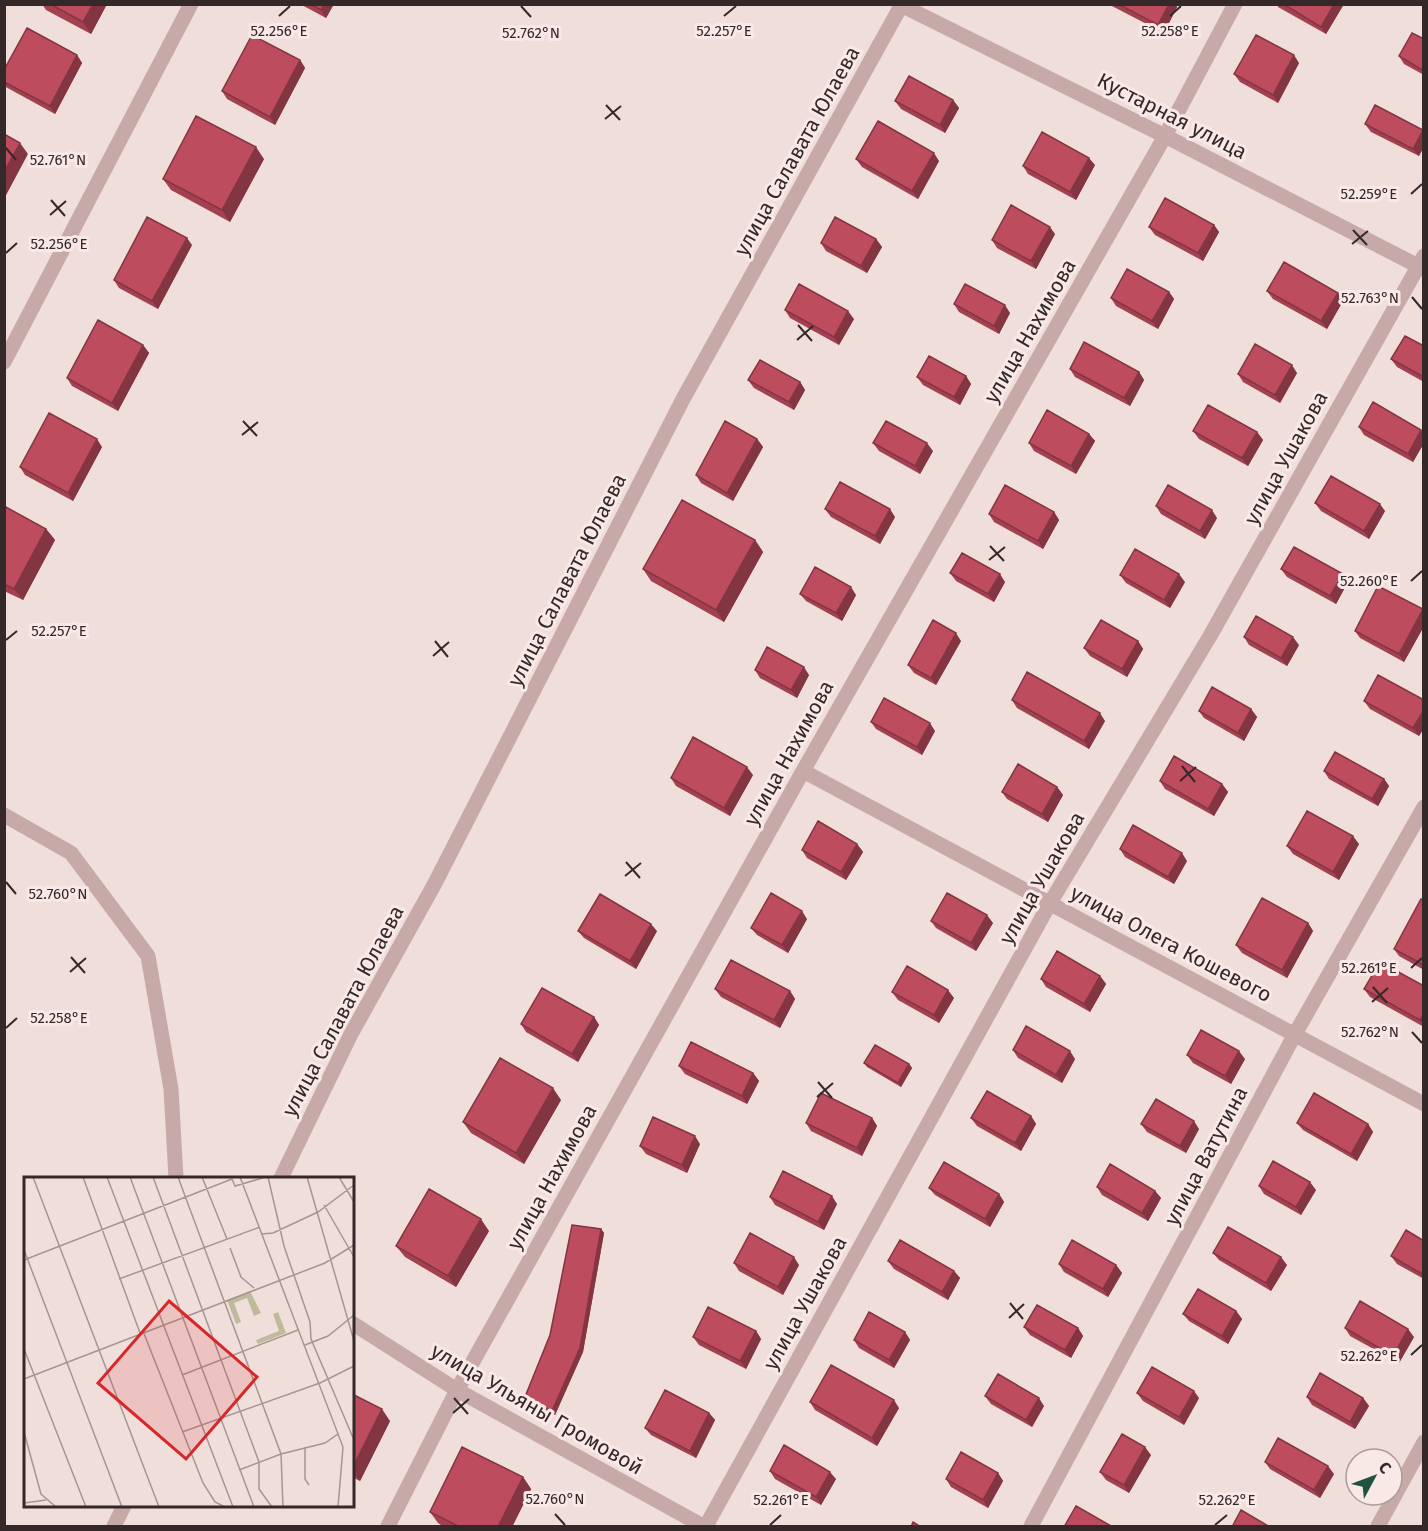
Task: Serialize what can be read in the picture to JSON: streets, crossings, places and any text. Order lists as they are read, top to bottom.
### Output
{
  "streets": {
    "street": [
      "Кустарная улица",
      "улица Салавата Юлаева",
      "улица Нахимова",
      "улица Ушакова",
      "улица Олега Кошевого",
      "улица Ватутина",
      "улица Ульяны Громовой"
    ]
  },
  "crossings": [
    ["Кустарная улица", "улица Салавата Юлаева"],
    ["Кустарная улица", "улица Нахимова"],
    ["Кустарная улица", "улица Ушакова"],
    ["улица Нахимова", "улица Олега Кошевого"],
    ["улица Нахимова", "улица Ульяны Громовой"],
    ["улица Ушакова", "улица Олега Кошевого"],
    ["улица Ушакова", "улица Ульяны Громовой"],
    ["улица Олега Кошевого", "улица Ватутина"]
  ],
  "north": "top right",
  "coordinates": [
    "52.256°E",
    "52.257°E",
    "52.258°E",
    "52.762°N",
    "52.761°N",
    "52.259°E",
    "52.763°N",
    "52.260°E",
    "52.760°N",
    "52.261°E",
    "52.262°E"
  ]
}
